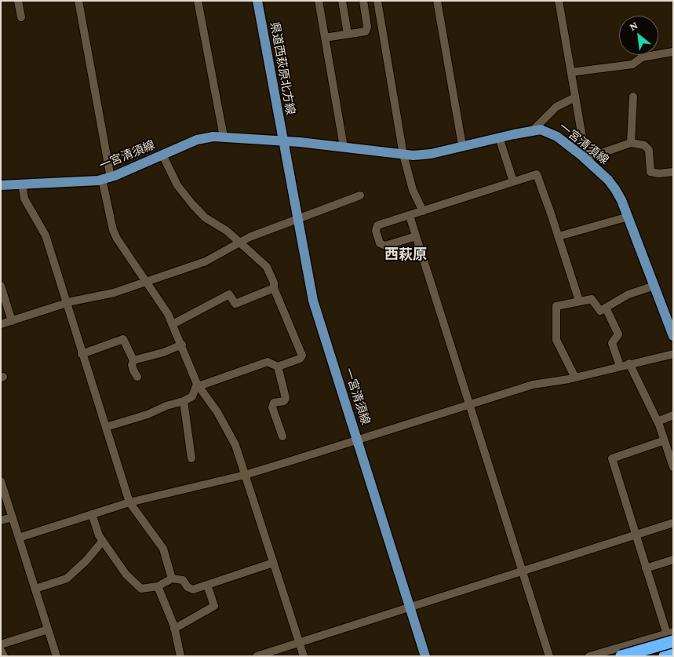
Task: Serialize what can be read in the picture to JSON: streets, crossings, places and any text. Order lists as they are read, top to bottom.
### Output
{
  "streets": {
    "main road": ["県道西萩原北方線", "一宮清須線"]
  },
  "crossings": [
    ["県道西萩原北方線", "一宮清須線"]
  ],
  "districts": ["西萩原"],
  "north": "top left"
}
